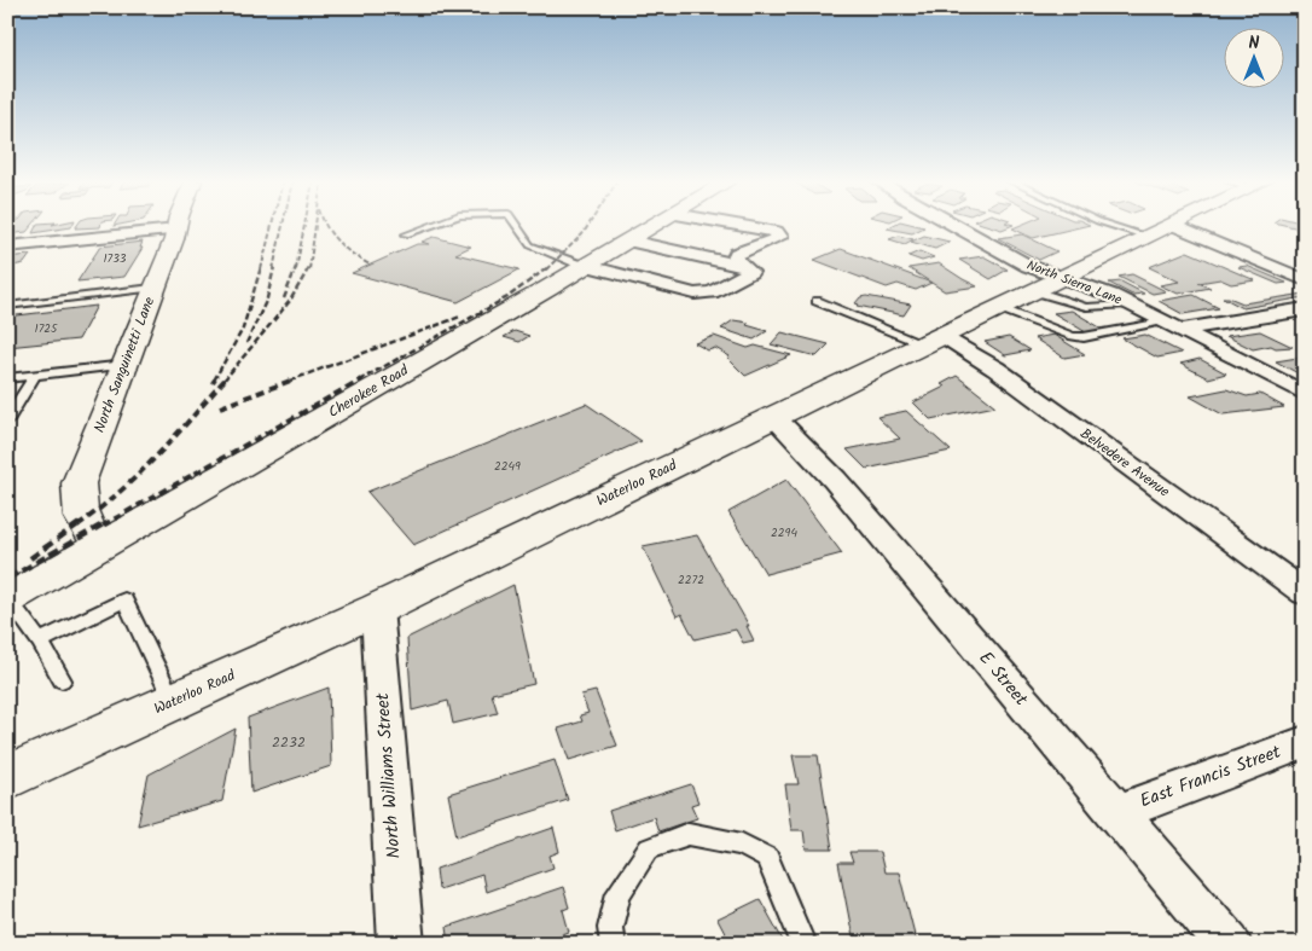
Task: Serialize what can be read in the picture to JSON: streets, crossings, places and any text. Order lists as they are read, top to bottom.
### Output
{
  "streets": {
    "street": [
      "North Sierra Lane",
      "North Sanguinetti Lane",
      "Cherokee Road",
      "Belvedere Avenue",
      "Waterloo Road",
      "E Street",
      "North Williams Street",
      "East Francis Street"
    ]
  },
  "crossings": [
    ["North Sierra Lane", "Waterloo Road"],
    ["North Sanguinetti Lane", "Cherokee Road"],
    ["Belvedere Avenue", "Waterloo Road"],
    ["Waterloo Road", "E Street"],
    ["Waterloo Road", "North Williams Street"],
    ["E Street", "East Francis Street"]
  ],
  "house_numbers": [
    "1733",
    "1725",
    "2249",
    "2294",
    "2272",
    "2232"
  ],
  "north": "top"
}
